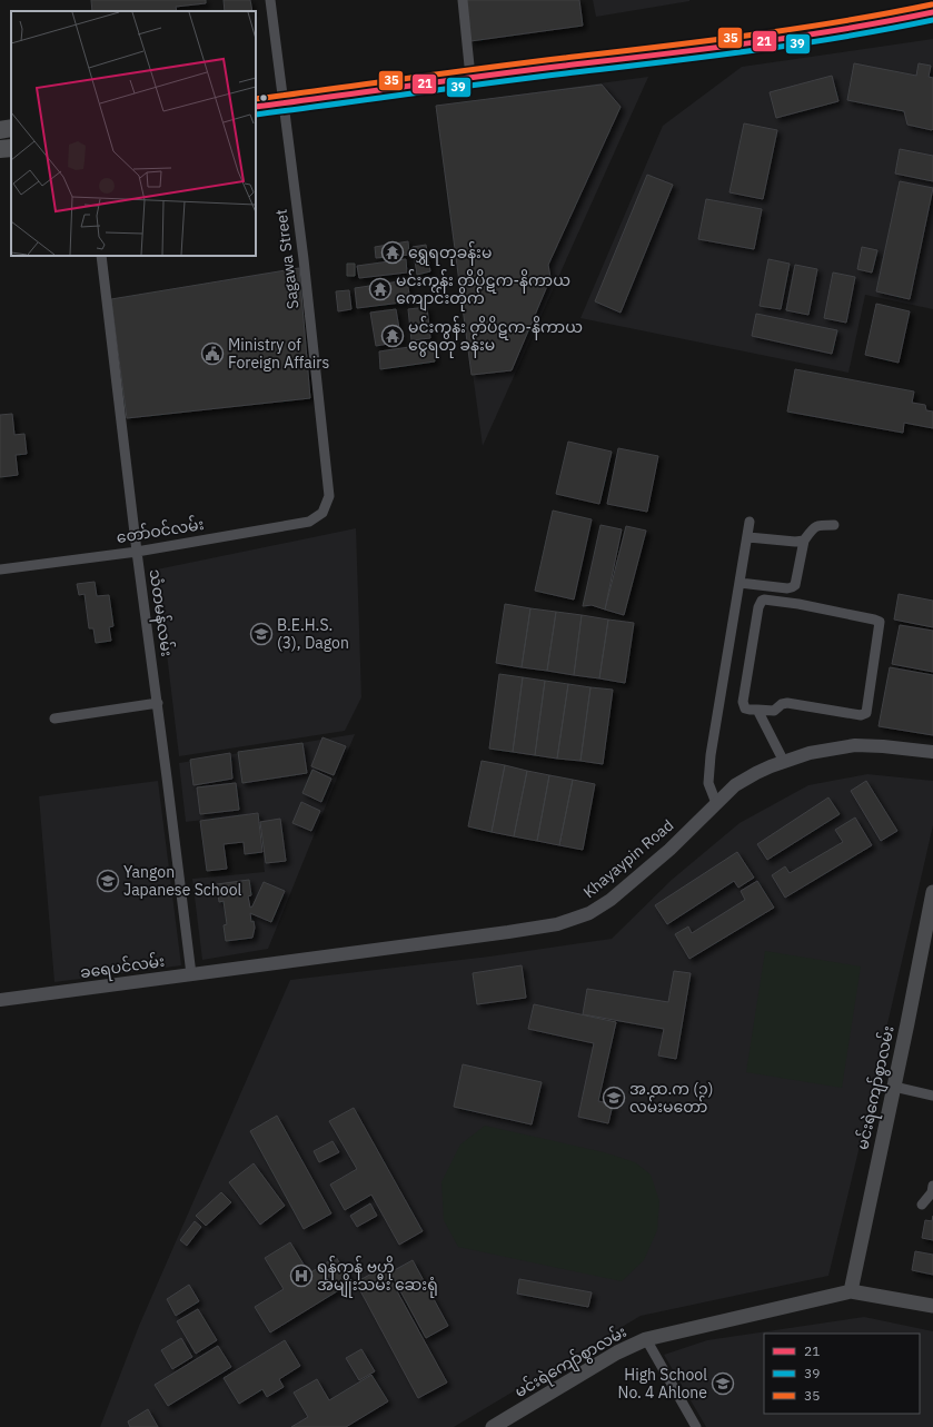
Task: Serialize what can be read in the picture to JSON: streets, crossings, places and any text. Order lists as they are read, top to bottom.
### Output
{
  "streets": {
    "main road": ["မင်းရဲကျော်စွာလမ်း"],
    "street": [
      "Sagawa Street",
      "တော်ဝင်လမ်း",
      "သံတမန်လမ်း",
      "Khayaypin Road",
      "ခရေပင်လမ်း"
    ]
  },
  "crossings": [
    ["Sagawa Street", "တော်ဝင်လမ်း"],
    ["တော်ဝင်လမ်း", "သံတမန်လမ်း"],
    ["သံတမန်လမ်း", "ခရေပင်လမ်း"],
    ["Khayaypin Road", "ခရေပင်လမ်း"]
  ],
  "places": {
    "temple": ["ရွှေရတုခန်းမ", "မင်းကွန်း တိပိဋက-နိကာယ ကျောင်းတိုက်", "မင်းကွန်း တိပိဋက-နိကာယ ငွေရတု ခန်းမ"],
    "public building": ["Ministry of Foreign Affairs"],
    "school or university": [
      "B.E.H.S. (3), Dagon",
      "Yangon Japanese School",
      "အ.ထ.က (၁) လမ်းမတော်",
      "High School No. 4 Ahlone"
    ],
    "hospital": ["ရန်ကုန် ဗဟို အမျိုးသမီး ဆေးရုံ"]
  },
  "lines": ["transit line 35", "transit line 21", "transit line 39"],
  "legend": ["21", "39", "35"]
}
